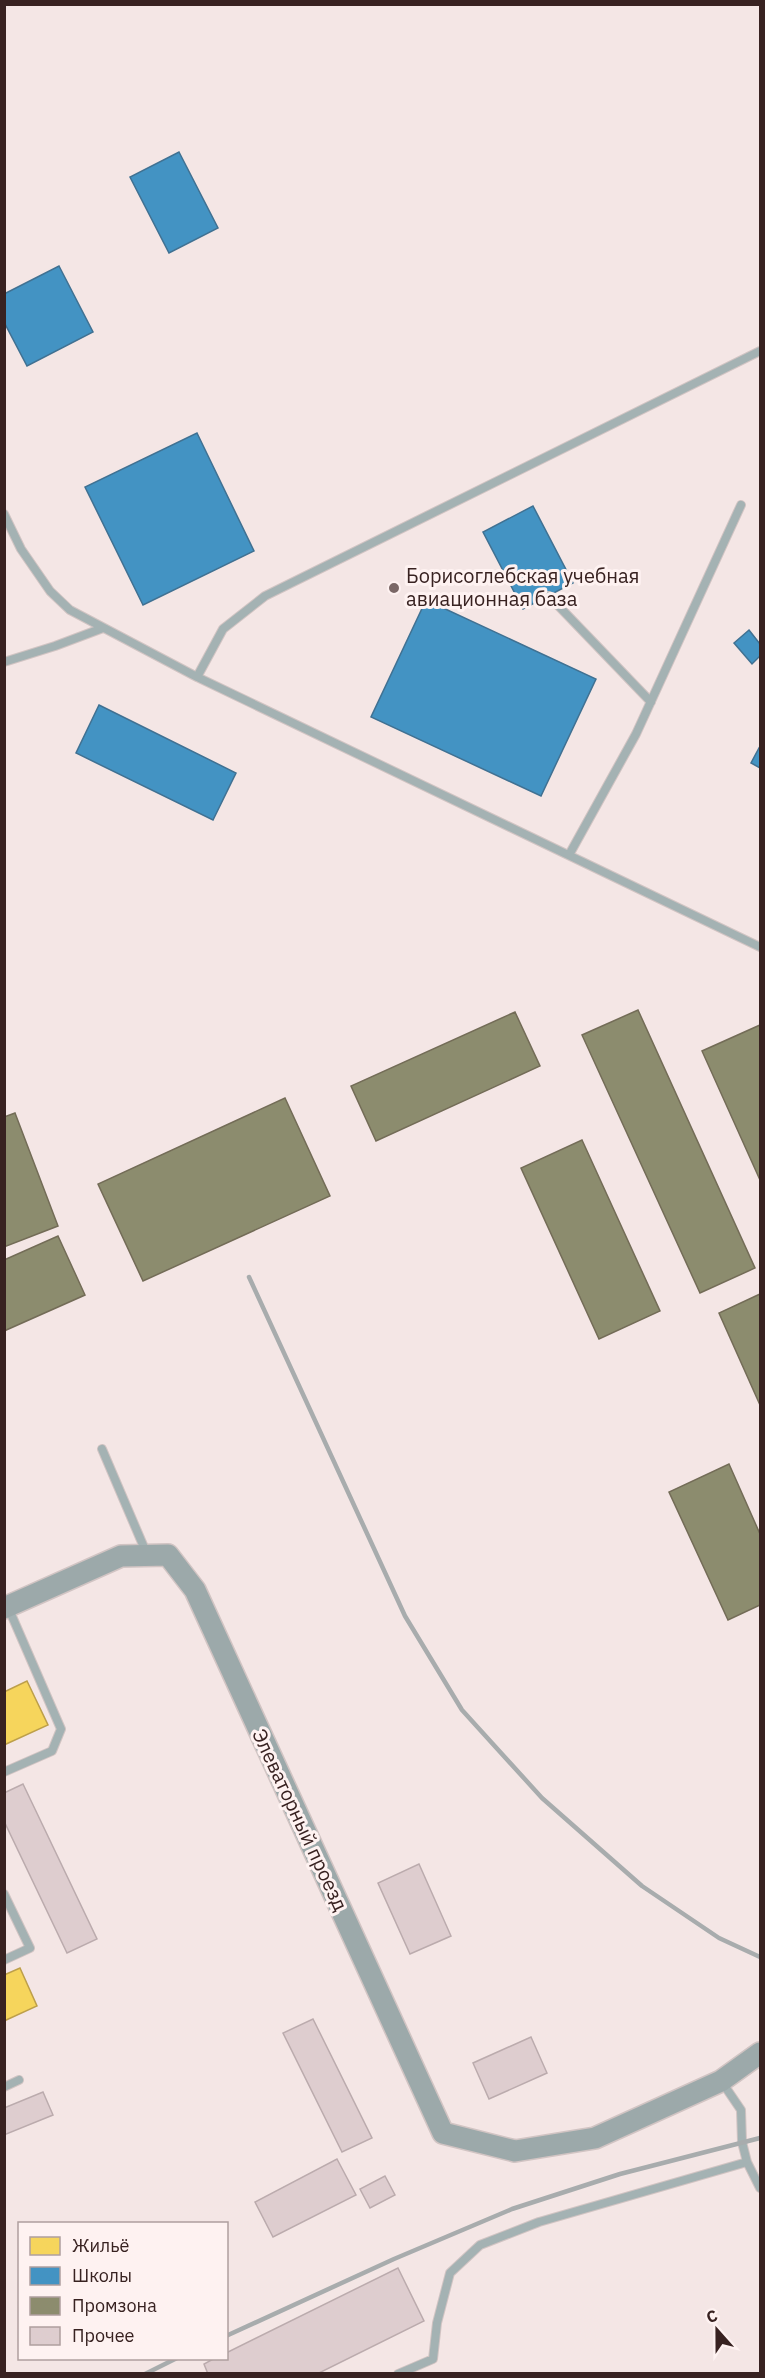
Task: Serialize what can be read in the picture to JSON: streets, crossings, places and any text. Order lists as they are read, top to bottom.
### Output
{
  "streets": {
    "street": ["Элеваторный проезд"]
  },
  "places": ["Борисоглебская учебная авиационная база"],
  "legend": [
    "Жильё",
    "Школы",
    "Промзона",
    "Прочее"
  ],
  "north": "top"
}
